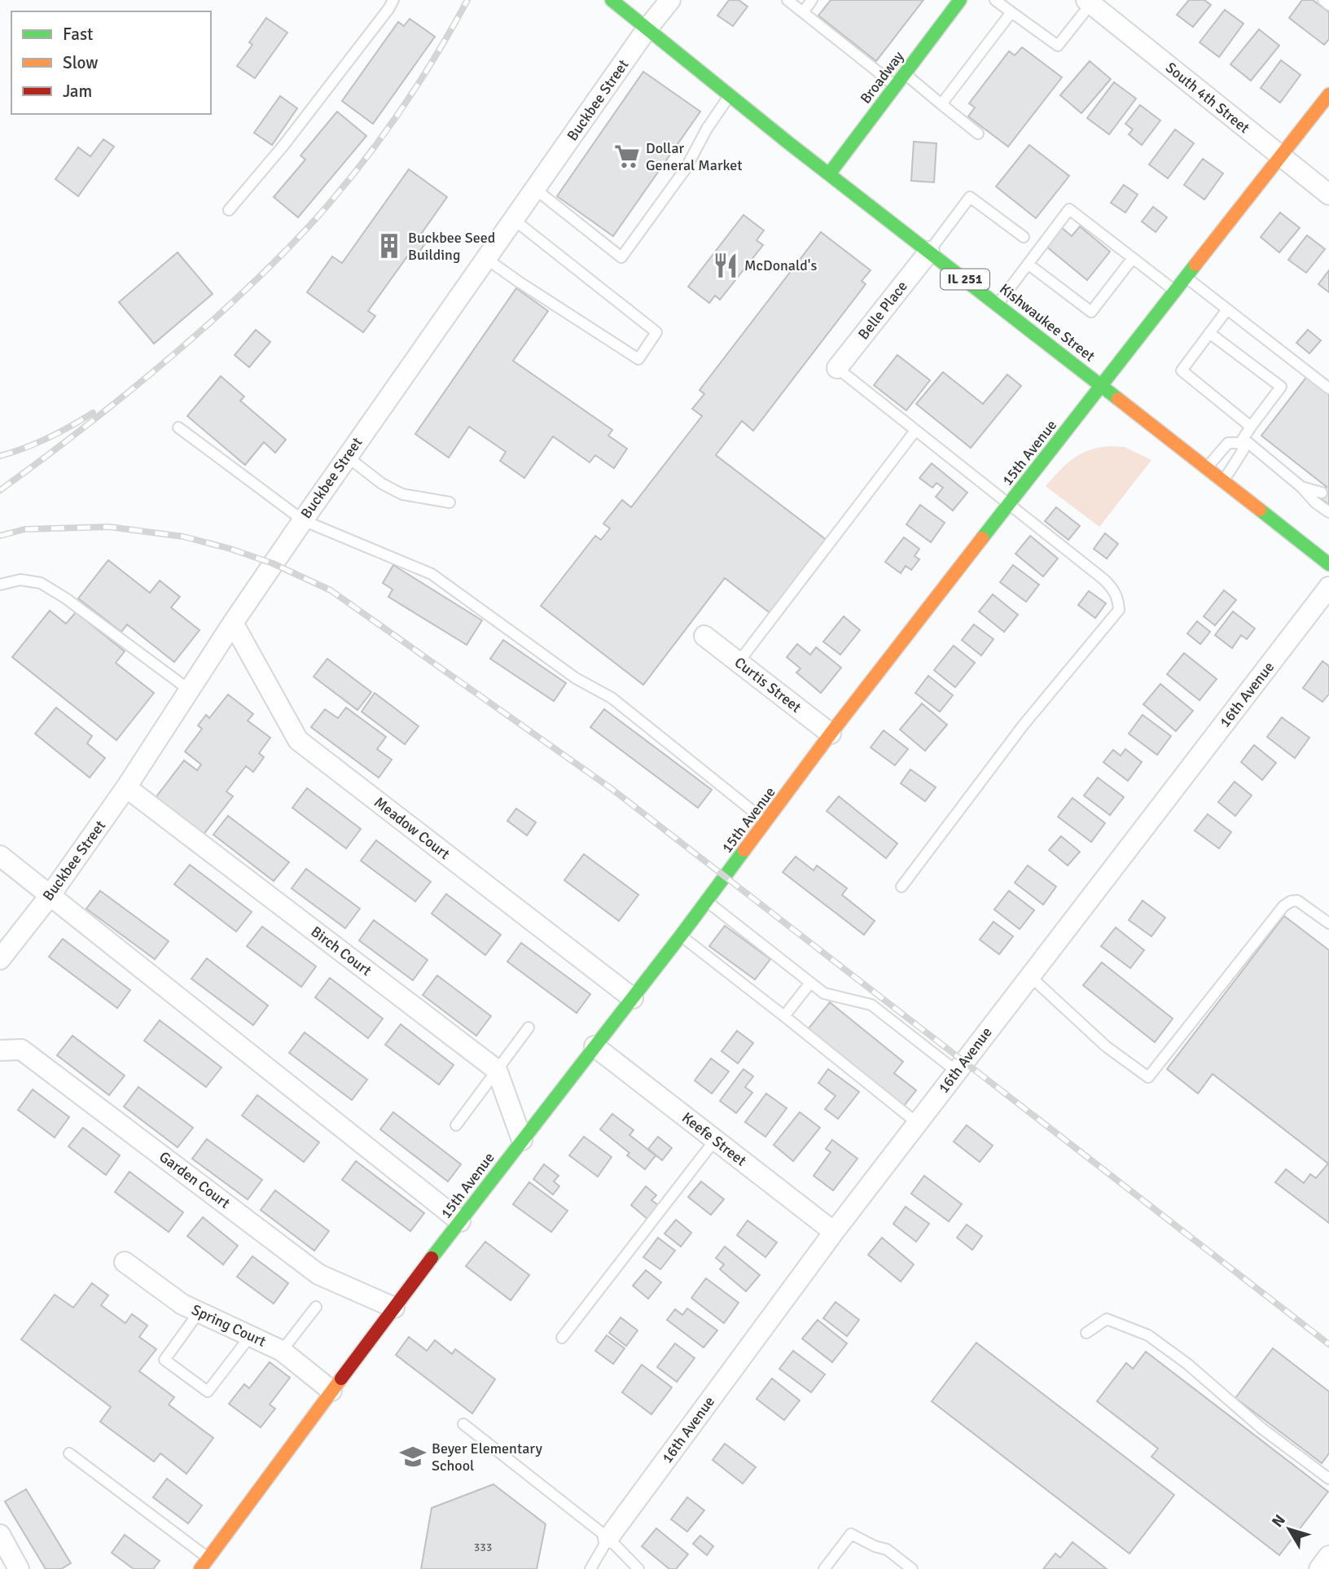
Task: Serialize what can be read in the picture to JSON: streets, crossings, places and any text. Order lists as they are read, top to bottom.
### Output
{
  "streets": {
    "main road": [
      "Broadway",
      "IL 251",
      "Kishwaukee Street",
      "15th Avenue"
    ],
    "street": [
      "South 4th Street",
      "Buckbee Street",
      "Belle Place",
      "Curtis Street",
      "16th Avenue",
      "Meadow Court",
      "Birch Court",
      "Keefe Street",
      "Garden Court",
      "Spring Court"
    ]
  },
  "crossings": [
    ["Broadway", "Kishwaukee Street"],
    ["South 4th Street", "15th Avenue"],
    ["Buckbee Street", "Kishwaukee Street"],
    ["Buckbee Street", "Meadow Court"],
    ["Buckbee Street", "Birch Court"],
    ["Belle Place", "Kishwaukee Street"],
    ["Kishwaukee Street", "15th Avenue"],
    ["15th Avenue", "Curtis Street"],
    ["15th Avenue", "Meadow Court"],
    ["15th Avenue", "Keefe Street"],
    ["15th Avenue", "Garden Court"],
    ["15th Avenue", "Spring Court"],
    ["16th Avenue", "Keefe Street"]
  ],
  "places": {
    "supermarket": ["Dollar General Market"],
    "building": ["Buckbee Seed Building"],
    "restaurant": ["McDonald's"],
    "school or university": ["Beyer Elementary School"]
  },
  "house_numbers": ["333"],
  "legend": ["Fast", "Slow", "Jam"],
  "north": "top left"
}
